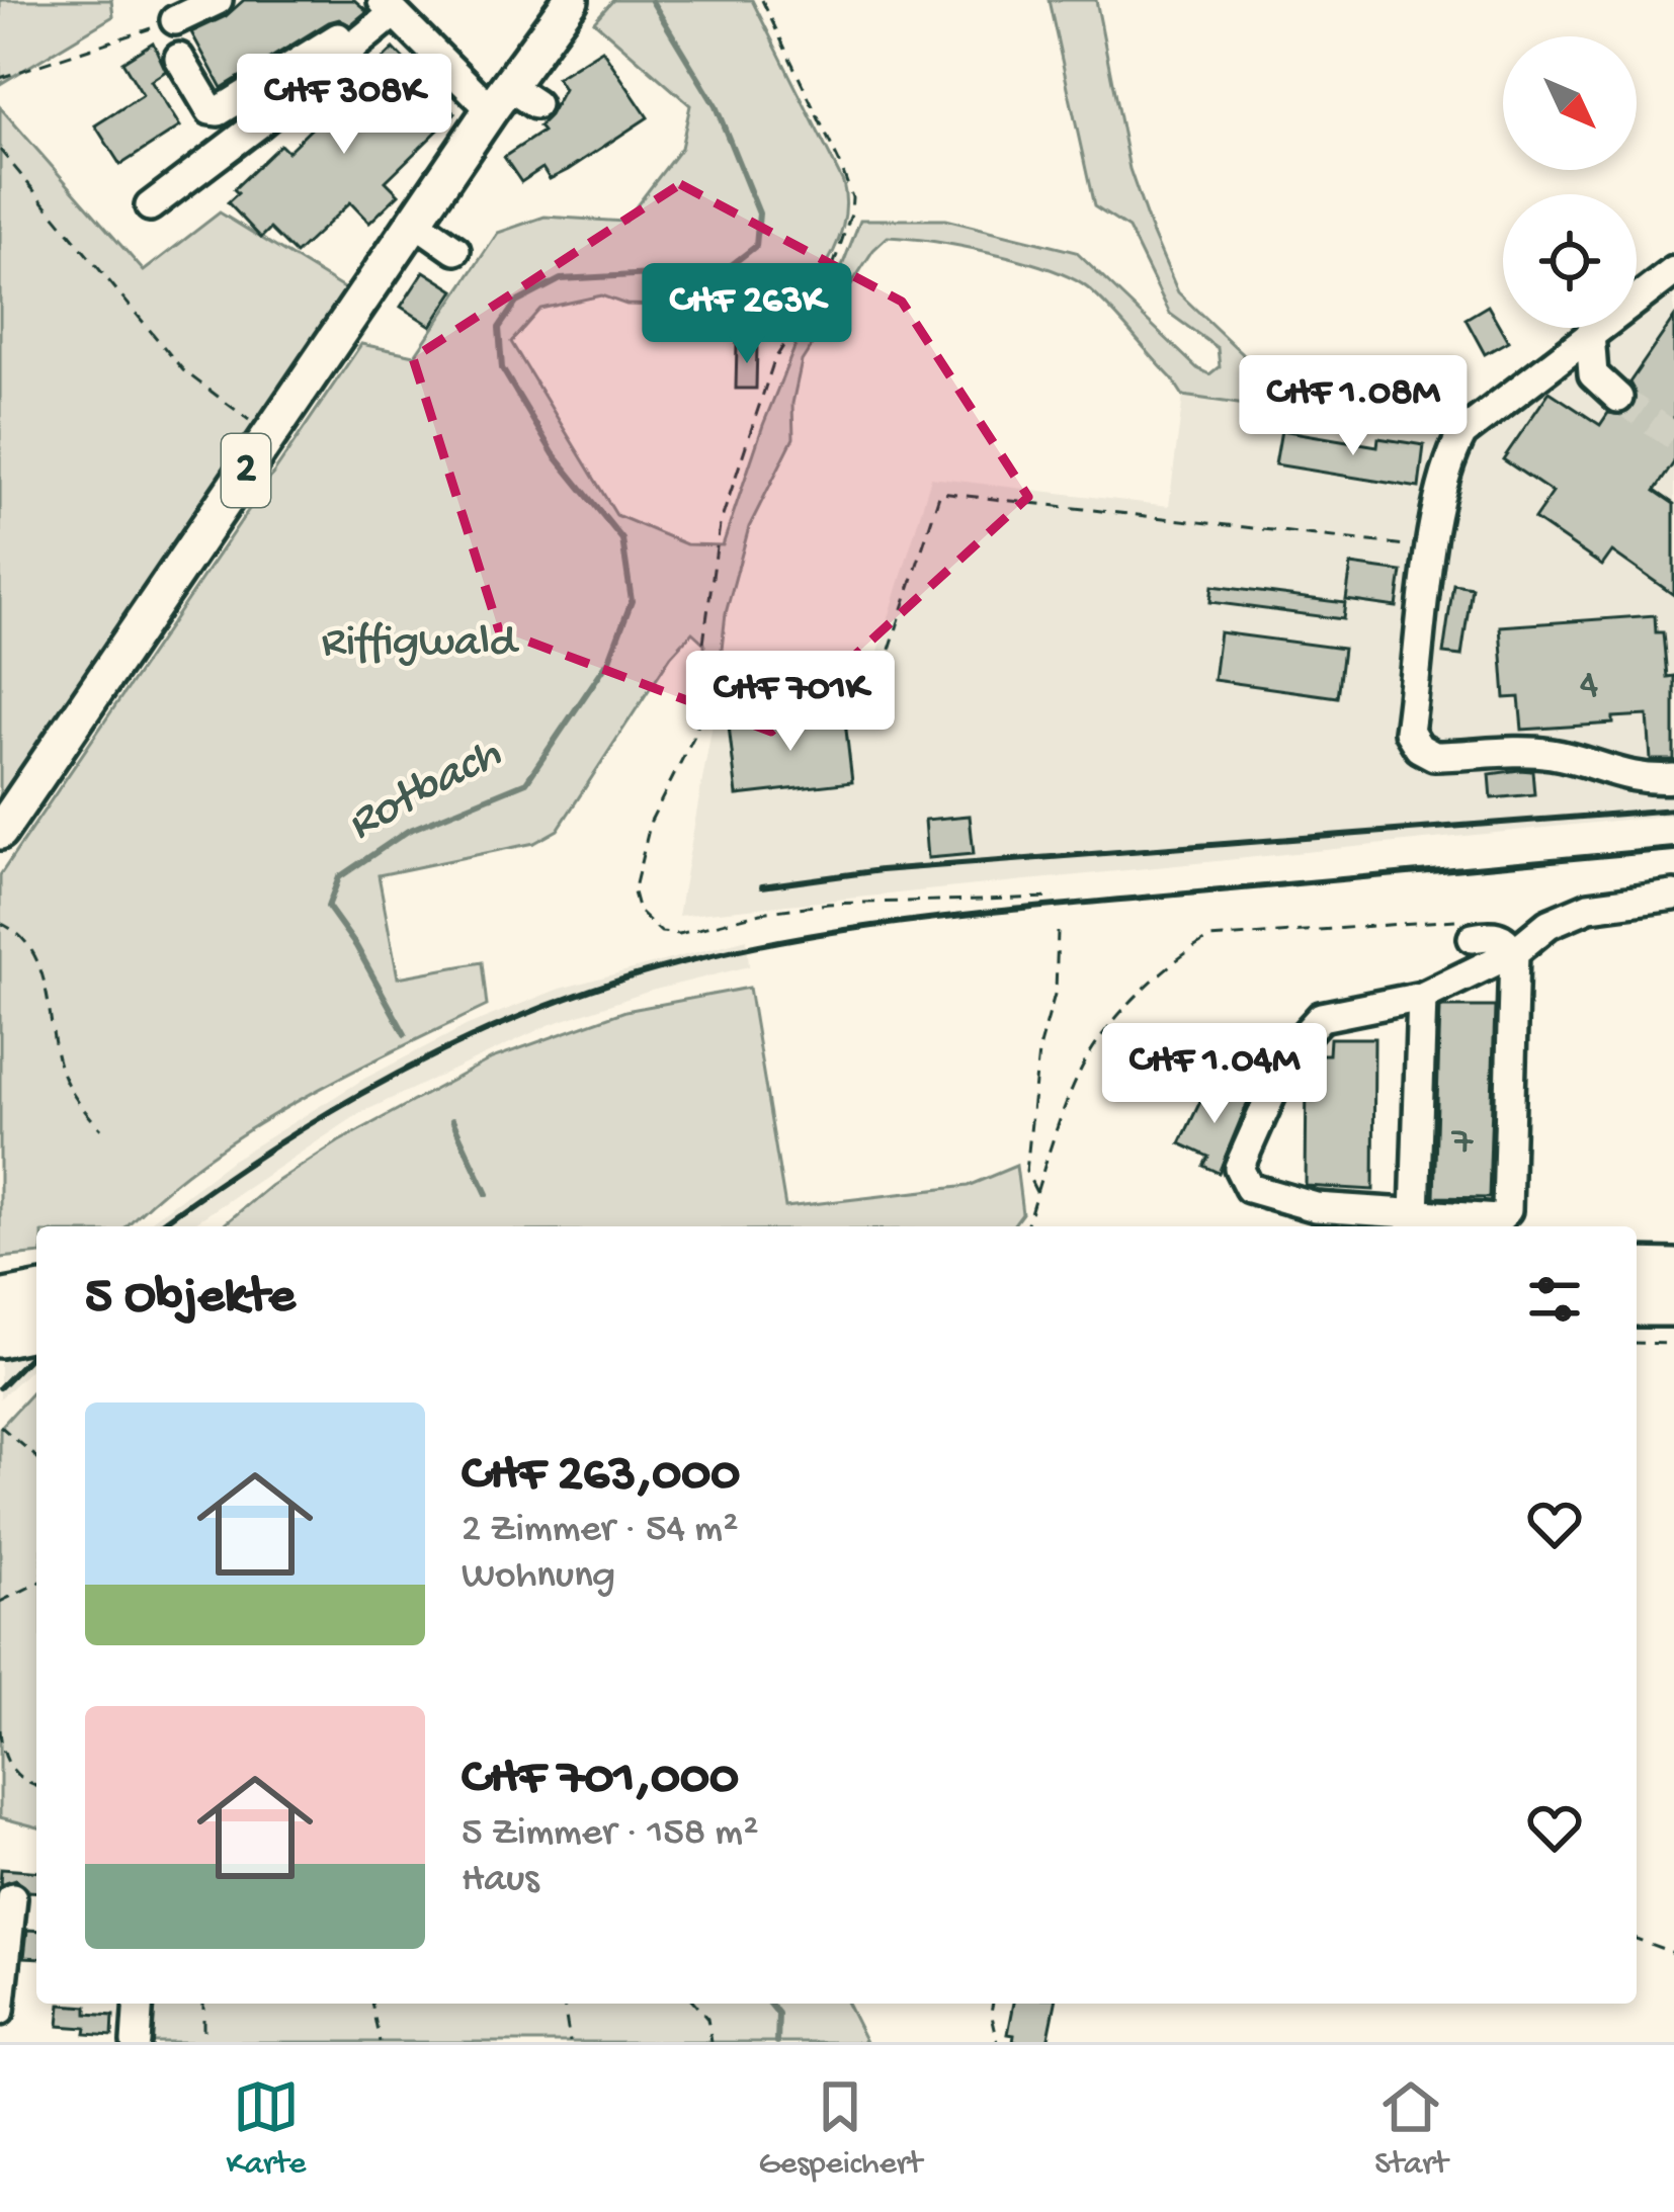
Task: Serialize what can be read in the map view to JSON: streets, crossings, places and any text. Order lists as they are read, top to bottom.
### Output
{
  "streets": {
    "main road": ["2"]
  },
  "water": ["Rotbach"],
  "parks": ["Riffigwald"],
  "house_numbers": ["4", "7"],
  "north": "bottom right",
  "page": {
    "price": [
      "CHF 308K",
      "CHF 263K",
      "CHF 1.08M",
      "CHF 701K",
      "CHF 1.04M"
    ],
    "heading": "5 Objekte",
    "list": [
      {
        "name": "CHF 263,000",
        "note": "2 Zimmer · 54 m² · Wohnung"
      },
      {
        "name": "CHF 701,000",
        "note": "5 Zimmer · 158 m² · Haus"
      }
    ],
    "tabs": ["Karte", "Gespeichert", "Start"]
  }
}
